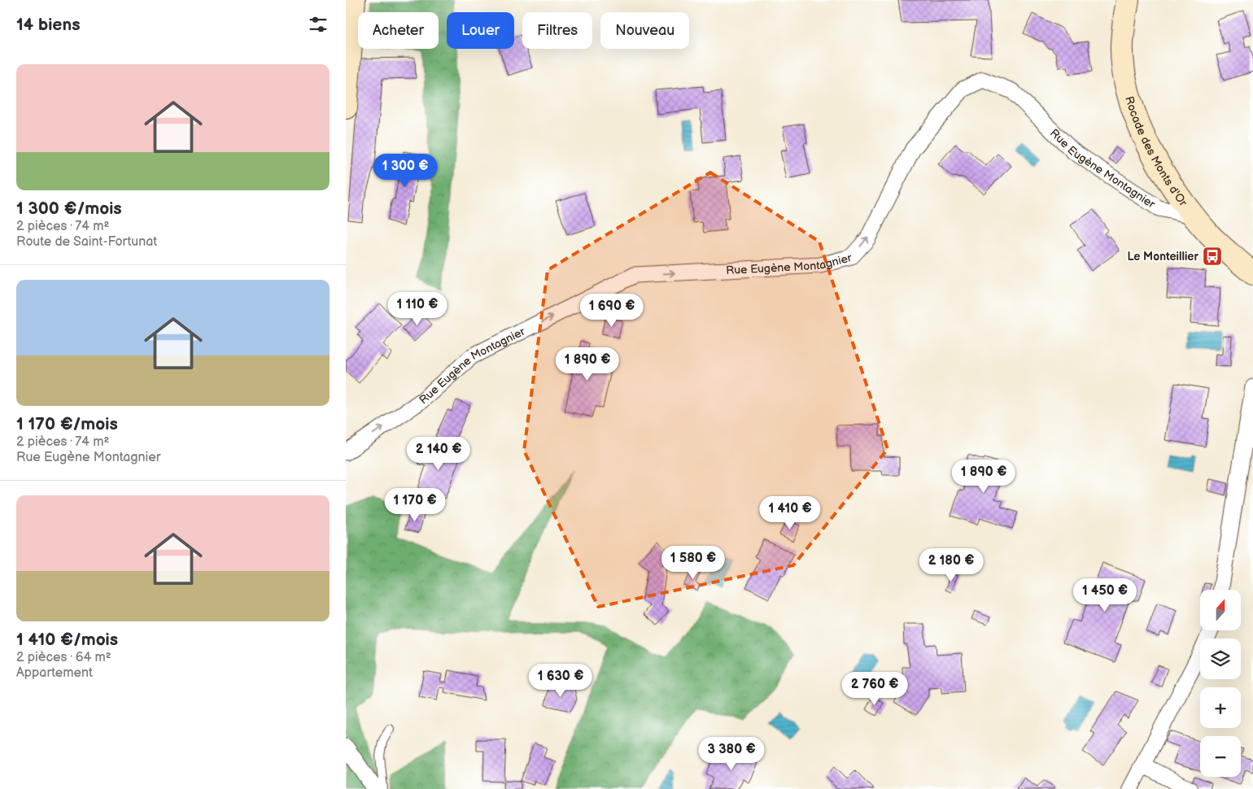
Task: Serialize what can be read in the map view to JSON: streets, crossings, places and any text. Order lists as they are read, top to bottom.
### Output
{
  "streets": {
    "street": ["Rocade des Monts d'Or", "Rue Eugène Montagnier"]
  },
  "crossings": [
    ["Rocade des Monts d'Or", "Rue Eugène Montagnier"]
  ],
  "one_way": ["Rue Eugène Montagnier"],
  "places": {
    "bus stop": ["Le Monteillier"]
  },
  "north": "top",
  "page": {
    "heading": "14 biens",
    "chip": [
      "Acheter",
      "Louer",
      "Filtres",
      "Nouveau"
    ],
    "list": [
      {
        "name": "1 300 €/mois",
        "note": "2 pièces · 74 m² · Route de Saint-Fortunat"
      },
      {
        "name": "1 170 €/mois",
        "note": "2 pièces · 74 m² · Rue Eugène Montagnier"
      },
      {
        "name": "1 410 €/mois",
        "note": "2 pièces · 64 m² · Appartement"
      }
    ],
    "price": [
      "1 300 €",
      "1 110 €",
      "1 690 €",
      "1 890 €",
      "2 140 €",
      "1 890 €",
      "1 170 €",
      "1 410 €",
      "1 580 €",
      "2 180 €",
      "1 450 €",
      "1 630 €",
      "2 760 €",
      "3 380 €"
    ],
    "map_buttons": ["+", "−"]
  }
}
